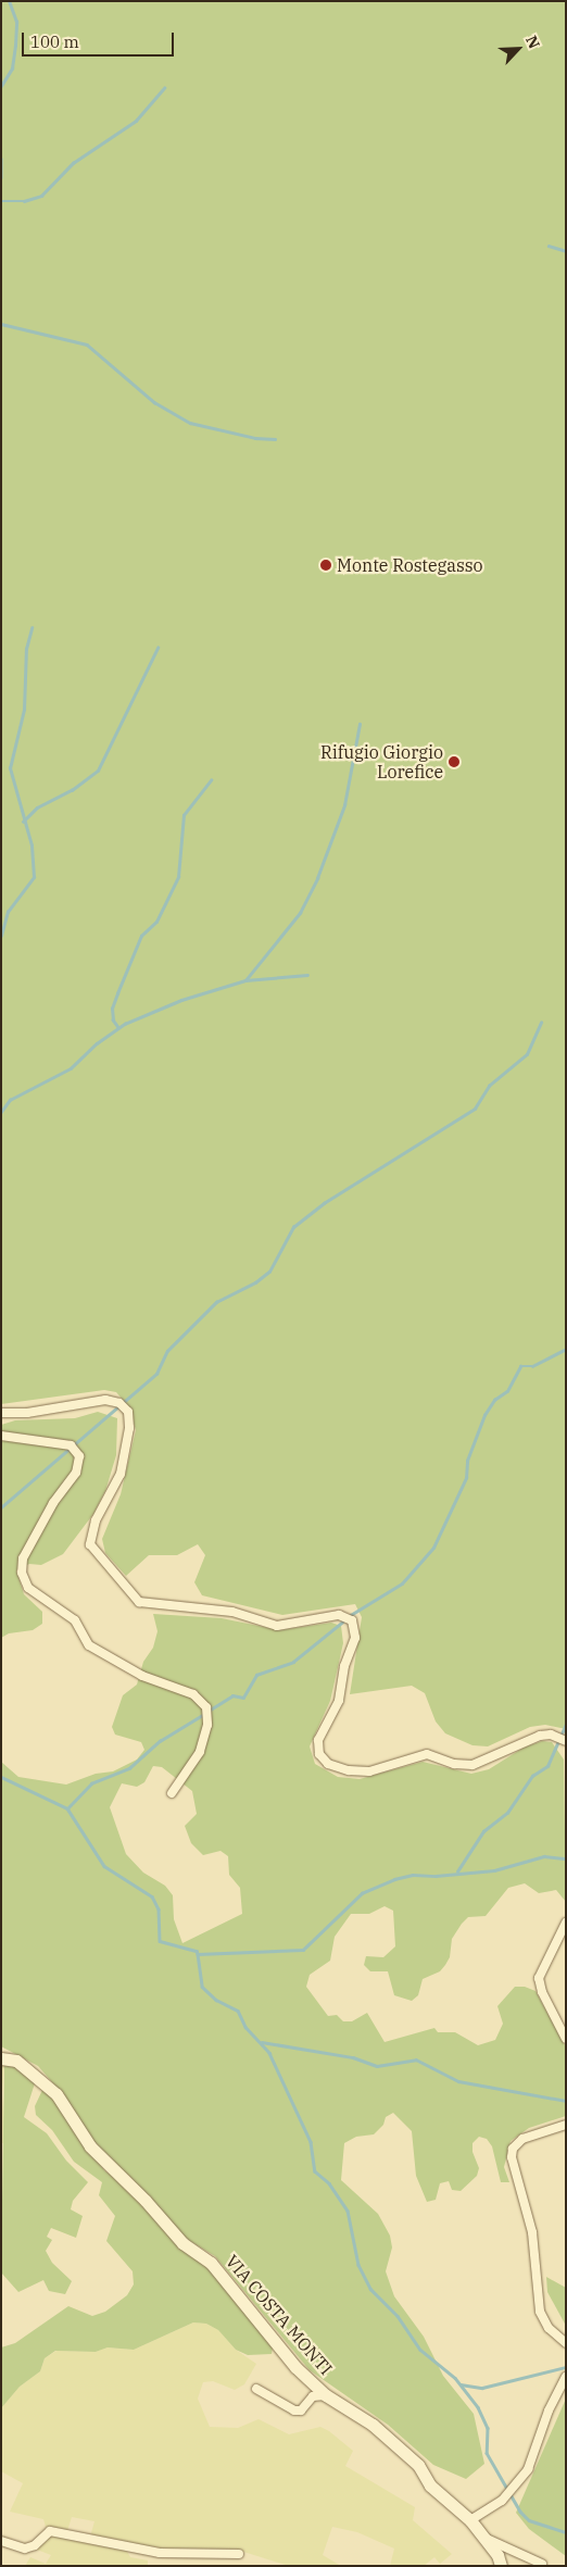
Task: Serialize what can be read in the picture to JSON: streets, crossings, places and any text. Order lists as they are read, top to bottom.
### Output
{
  "streets": {
    "street": ["VIA COSTA MONTI"]
  },
  "places": ["Monte Rostegasso", "Rifugio Giorgio Lorefice"],
  "scale_bar": "100 m",
  "north": "top right"
}
